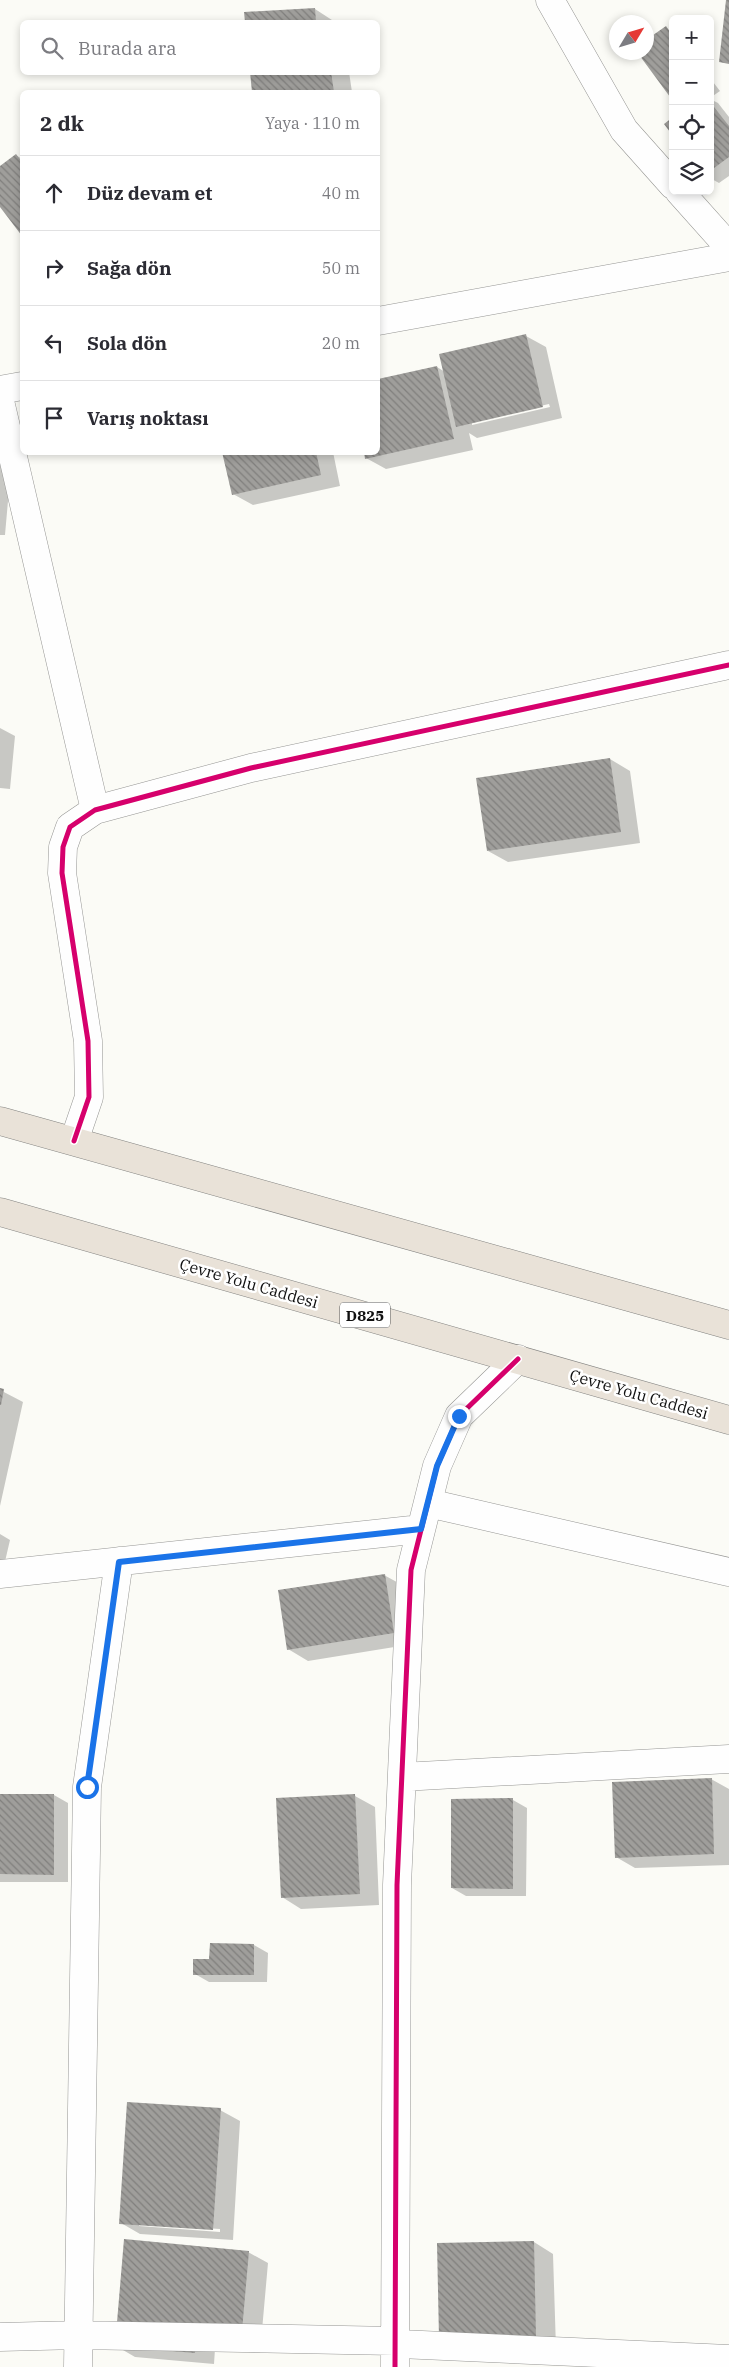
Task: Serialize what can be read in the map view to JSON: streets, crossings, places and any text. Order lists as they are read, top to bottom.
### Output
{
  "streets": {
    "highway": ["Çevre Yolu Caddesi", "D825"]
  },
  "north": "top right",
  "page": {
    "map_buttons": ["+", "−"],
    "search": "Burada ara",
    "heading": ["2 dk", "Yaya · 110 m"],
    "list": [
      ["Düz devam et", "40 m"],
      ["Sağa dön", "50 m"],
      ["Sola dön", "20 m"],
      "Varış noktası"
    ]
  }
}
